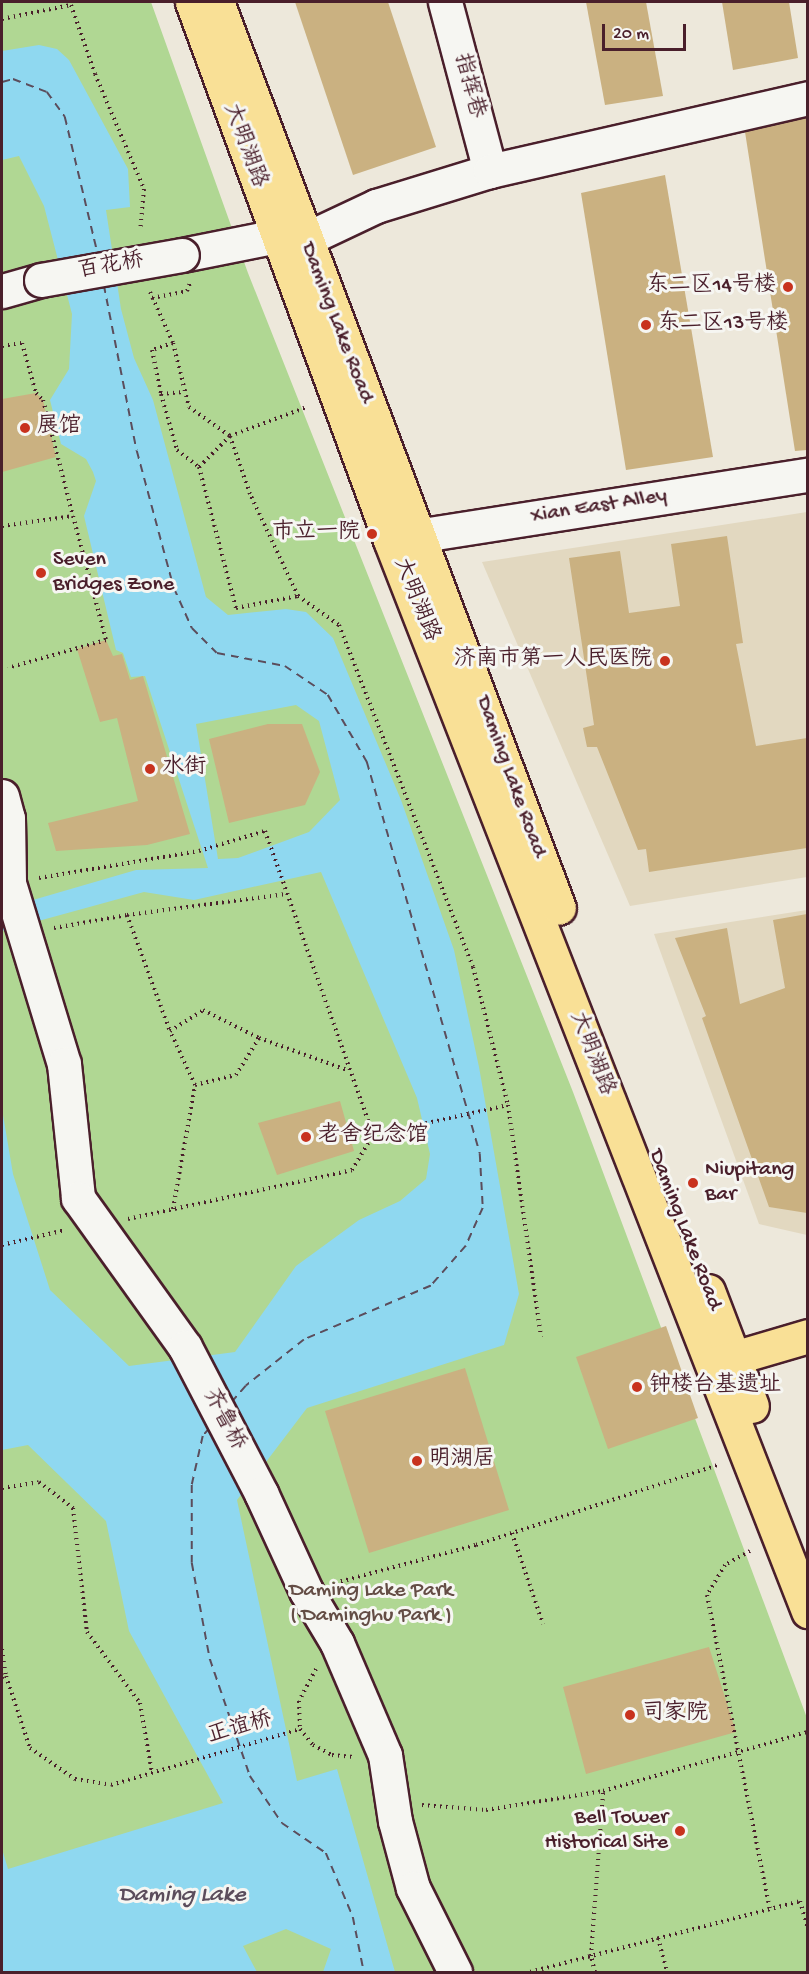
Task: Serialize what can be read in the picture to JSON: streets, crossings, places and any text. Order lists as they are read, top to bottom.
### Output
{
  "streets": {
    "main road": ["大明湖路", "Daming Lake Road"],
    "street": [
      "指挥巷",
      "百花桥",
      "Xian East Alley",
      "齐鲁桥"
    ],
    "path": ["正谊桥"]
  },
  "crossings": [
    ["指挥巷", "百花桥"],
    ["大明湖路", "百花桥"],
    ["大明湖路", "Daming Lake Road"],
    ["大明湖路", "Xian East Alley"],
    ["百花桥", "Daming Lake Road"],
    ["Daming Lake Road", "Xian East Alley"]
  ],
  "water": ["Daming Lake"],
  "parks": ["Daming Lake Park ( Daminghu Park )"],
  "places": [
    "东二区14号楼",
    "东二区13号楼",
    "展馆",
    "市立一院",
    "Seven Bridges Zone",
    "济南市第一人民医院",
    "水街",
    "老舍纪念馆",
    "Niupitang Bar",
    "钟楼台基遗址",
    "明湖居",
    "司家院",
    "Bell Tower Historical Site"
  ],
  "scale_bar": "20 m"
}
